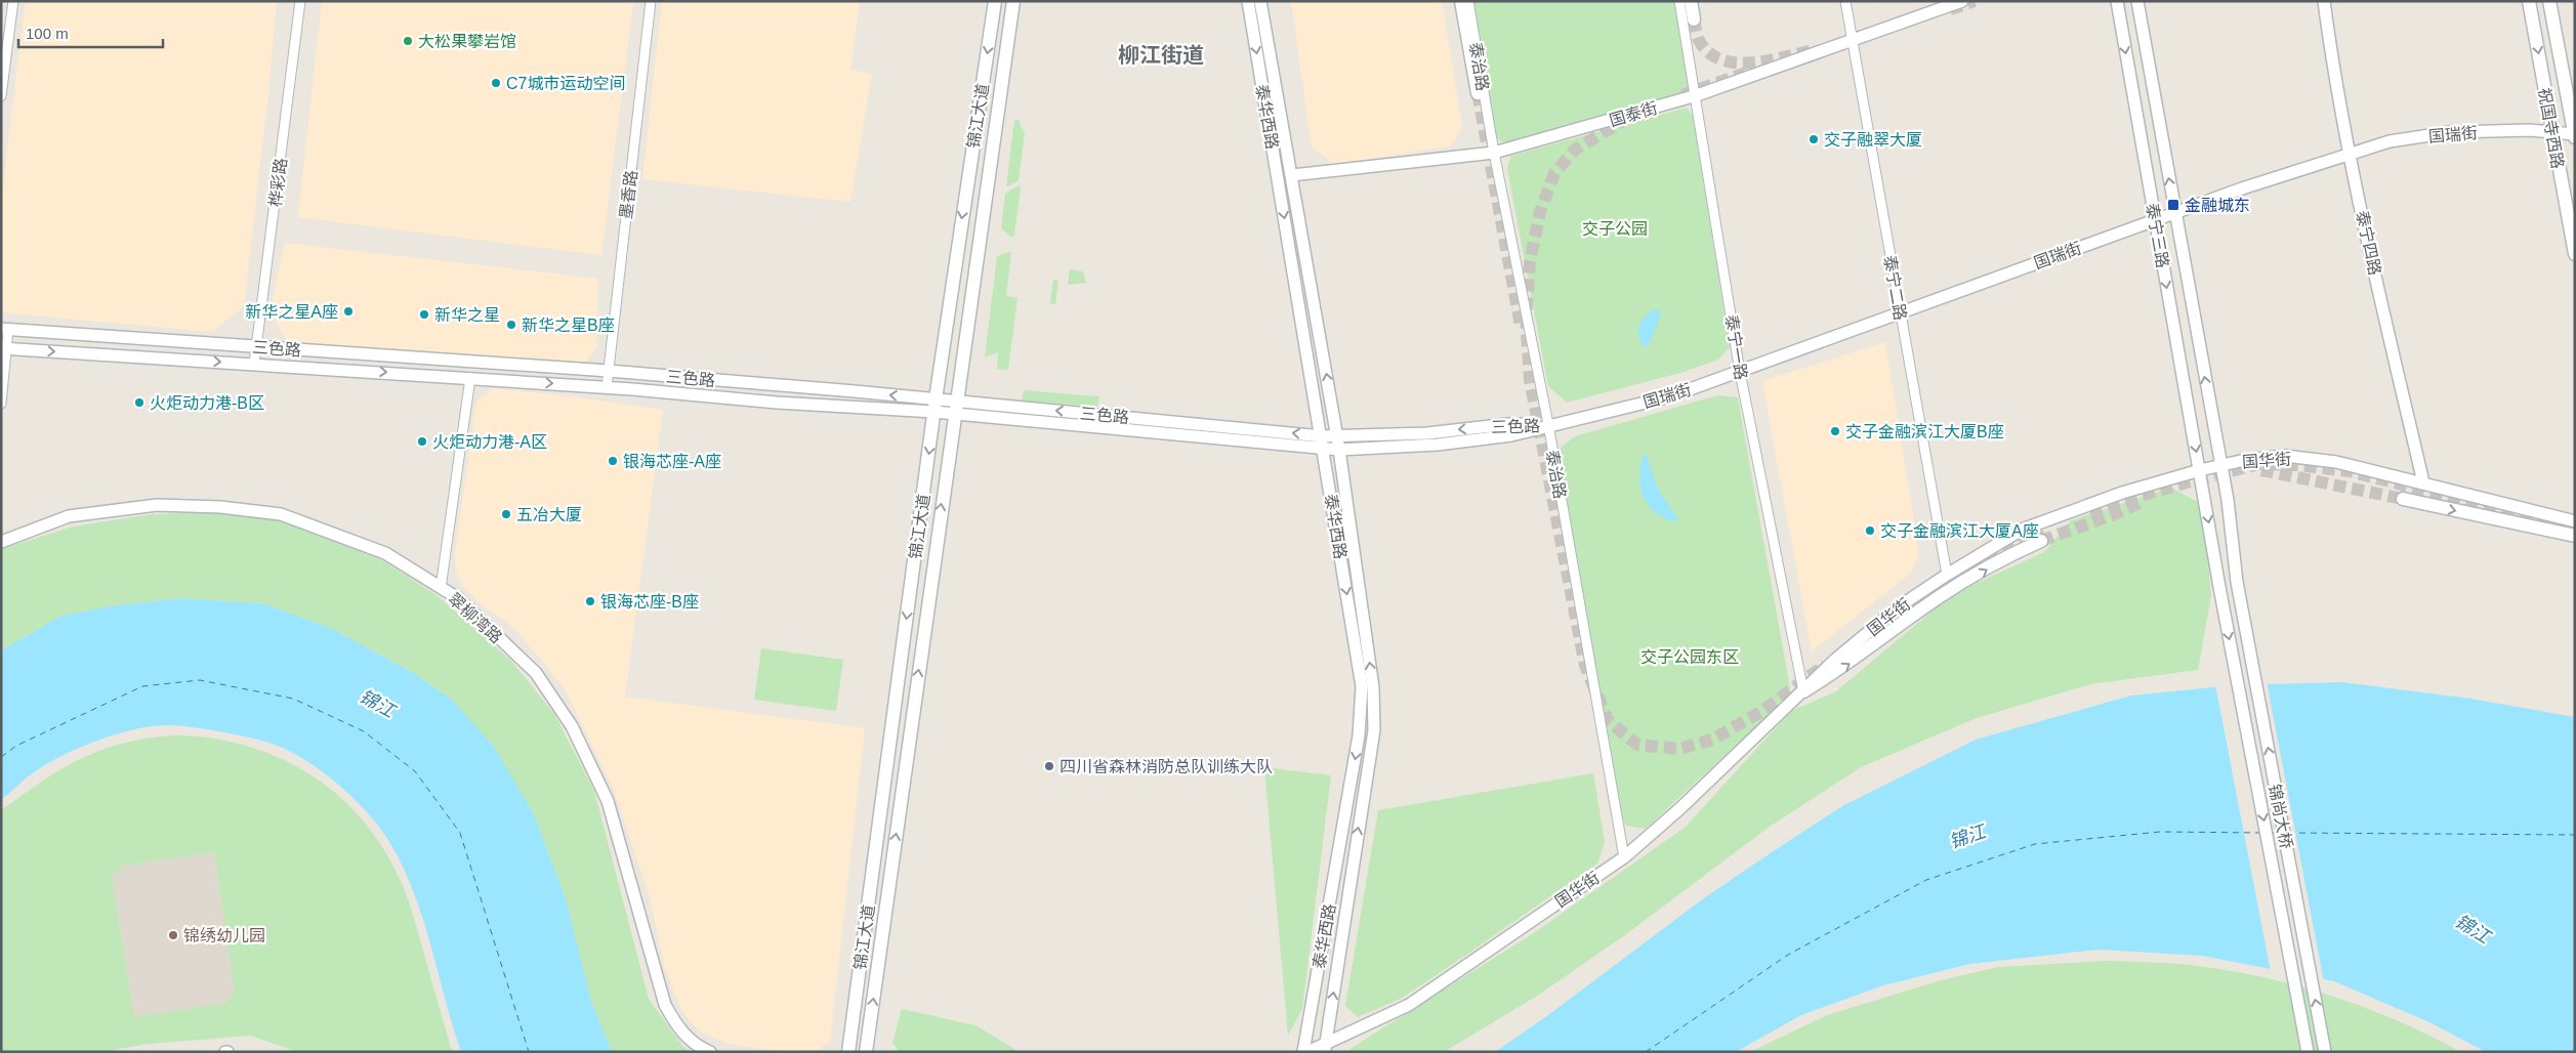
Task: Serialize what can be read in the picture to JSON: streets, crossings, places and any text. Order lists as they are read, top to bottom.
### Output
{
  "streets": {
    "main road": ["锦江大道", "祝国寺西路"],
    "street": [
      "泰治路",
      "国泰街",
      "泰华西路",
      "国瑞街",
      "桦彩路",
      "墨香路",
      "泰宁三路",
      "泰宁四路",
      "泰宁二路",
      "泰宁一路",
      "三色路",
      "国华街",
      "翠柳湾路",
      "锦尚大桥"
    ]
  },
  "crossings": [
    ["泰治路", "国泰街"],
    ["泰治路", "国瑞街"],
    ["泰治路", "三色路"],
    ["泰治路", "国华街"],
    ["国泰街", "泰华西路"],
    ["国泰街", "泰宁二路"],
    ["国泰街", "泰宁一路"],
    ["锦江大道", "三色路"],
    ["泰华西路", "三色路"],
    ["泰华西路", "国华街"],
    ["祝国寺西路", "国瑞街"],
    ["国瑞街", "泰宁三路"],
    ["国瑞街", "泰宁四路"],
    ["国瑞街", "泰宁二路"],
    ["国瑞街", "泰宁一路"],
    ["国瑞街", "三色路"],
    ["桦彩路", "三色路"],
    ["墨香路", "三色路"],
    ["泰宁三路", "国华街"],
    ["泰宁三路", "锦尚大桥"],
    ["泰宁四路", "国华街"],
    ["泰宁二路", "国华街"],
    ["泰宁一路", "国华街"]
  ],
  "districts": ["柳江街道"],
  "water": ["锦江"],
  "parks": ["交子公园", "交子公园东区"],
  "places": {
    "other": [
      "大松果攀岩馆",
      "C7城市运动空间",
      "交子融翠大厦",
      "新华之星A座",
      "新华之星",
      "新华之星B座",
      "火炬动力港-B区",
      "交子金融滨江大厦B座",
      "火炬动力港-A区",
      "银海芯座-A座",
      "五冶大厦",
      "交子金融滨江大厦A座",
      "银海芯座-B座",
      "四川省森林消防总队训练大队",
      "锦绣幼儿园"
    ],
    "transit": ["金融城东"]
  },
  "scale_bar": "100 m"
}
